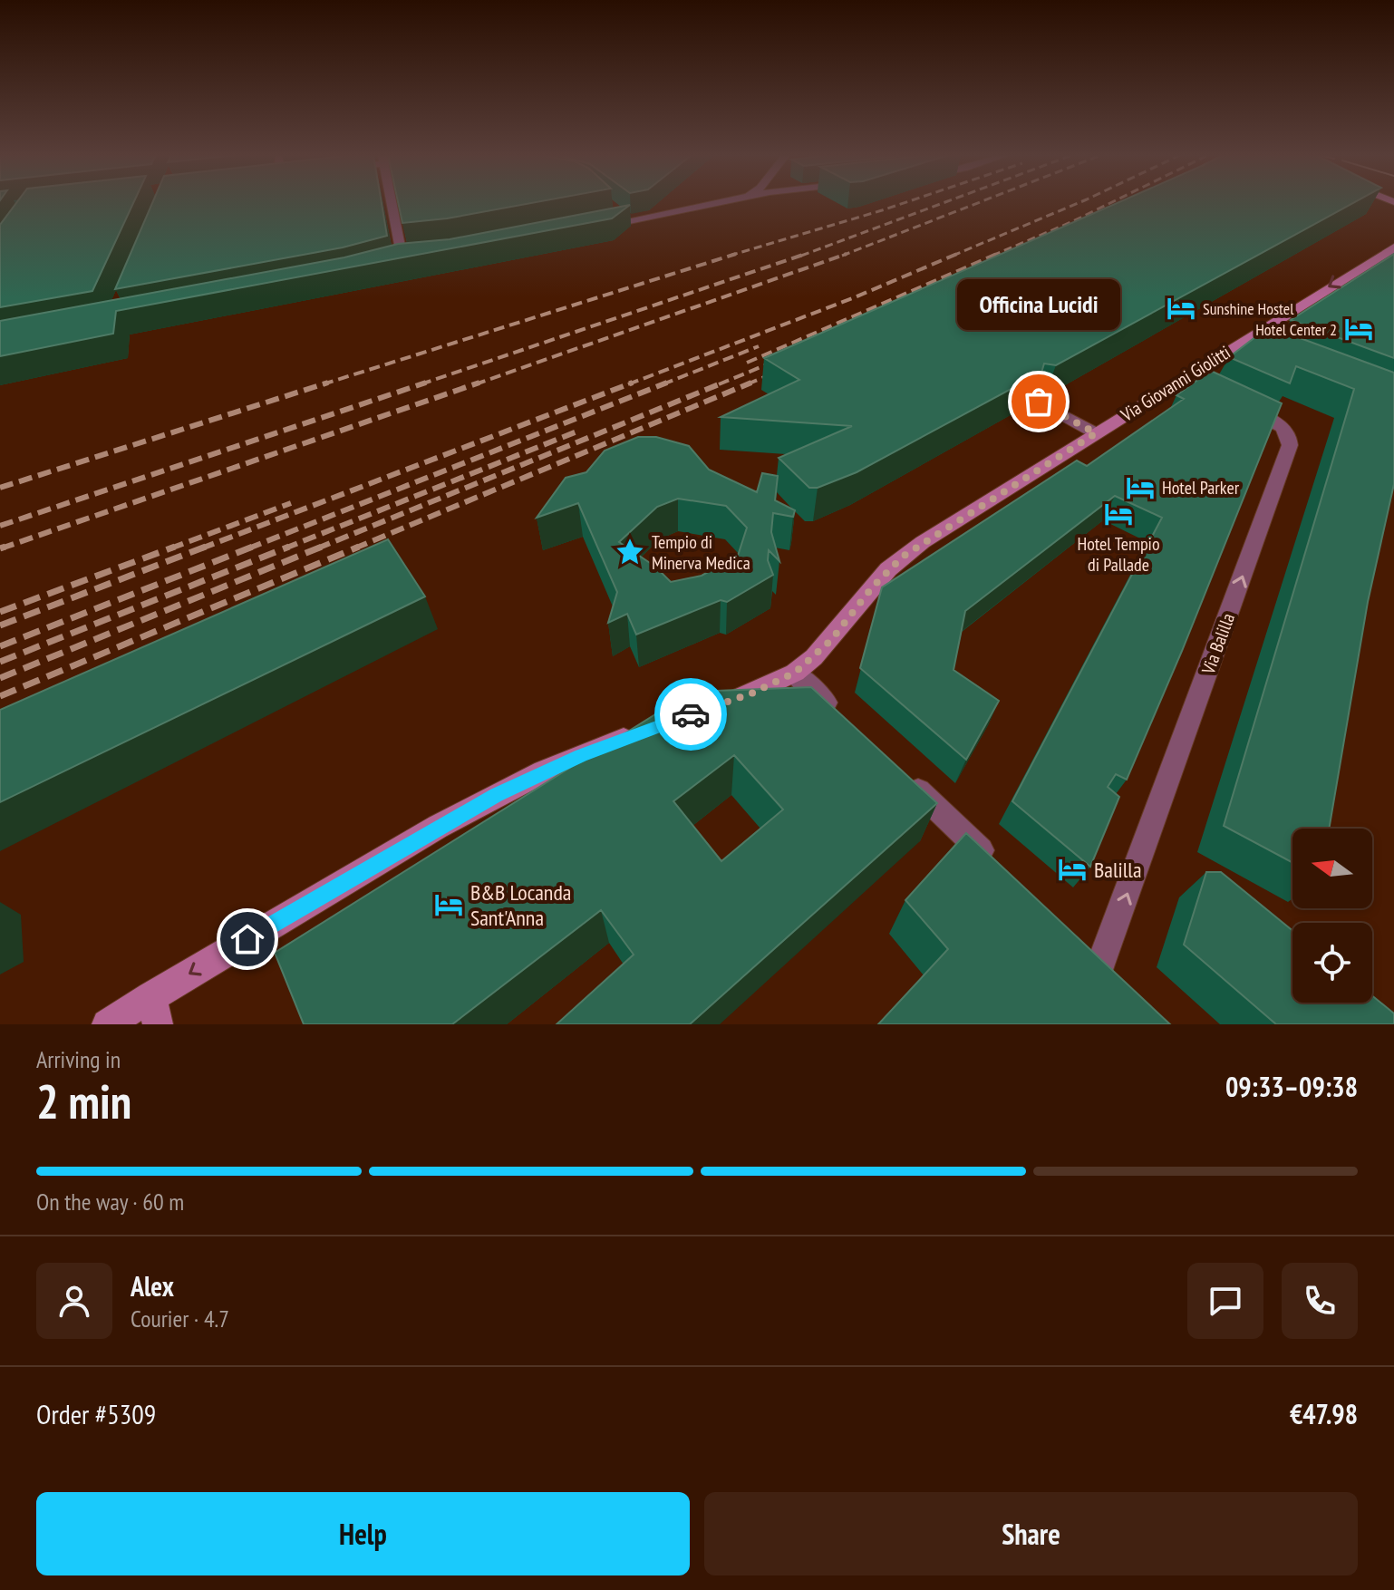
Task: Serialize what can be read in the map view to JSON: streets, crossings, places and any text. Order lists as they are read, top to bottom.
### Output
{
  "streets": {
    "main road": ["Via Giovanni Giolitti"],
    "street": ["Via Balilla"]
  },
  "one_way": ["Via Balilla"],
  "places": {
    "hotel": [
      "Sunshine Hostel",
      "Hotel Center 2",
      "Hotel Parker",
      "Hotel Tempio di Pallade",
      "Balilla",
      "B&B Locanda Sant'Anna"
    ],
    "other": ["Officina Lucidi"],
    "place": ["Tempio di Minerva Medica"]
  },
  "north": "left",
  "page": {
    "bubble": "Officina Lucidi",
    "heading": ["2 min", "Arriving in", "09:33–09:38"],
    "panel": [
      "Alex",
      "Courier · 4.7",
      "Order #5309",
      "€47.98"
    ],
    "bar": "On the way · 60 m",
    "buttons": ["Help", "Share"]
  }
}
